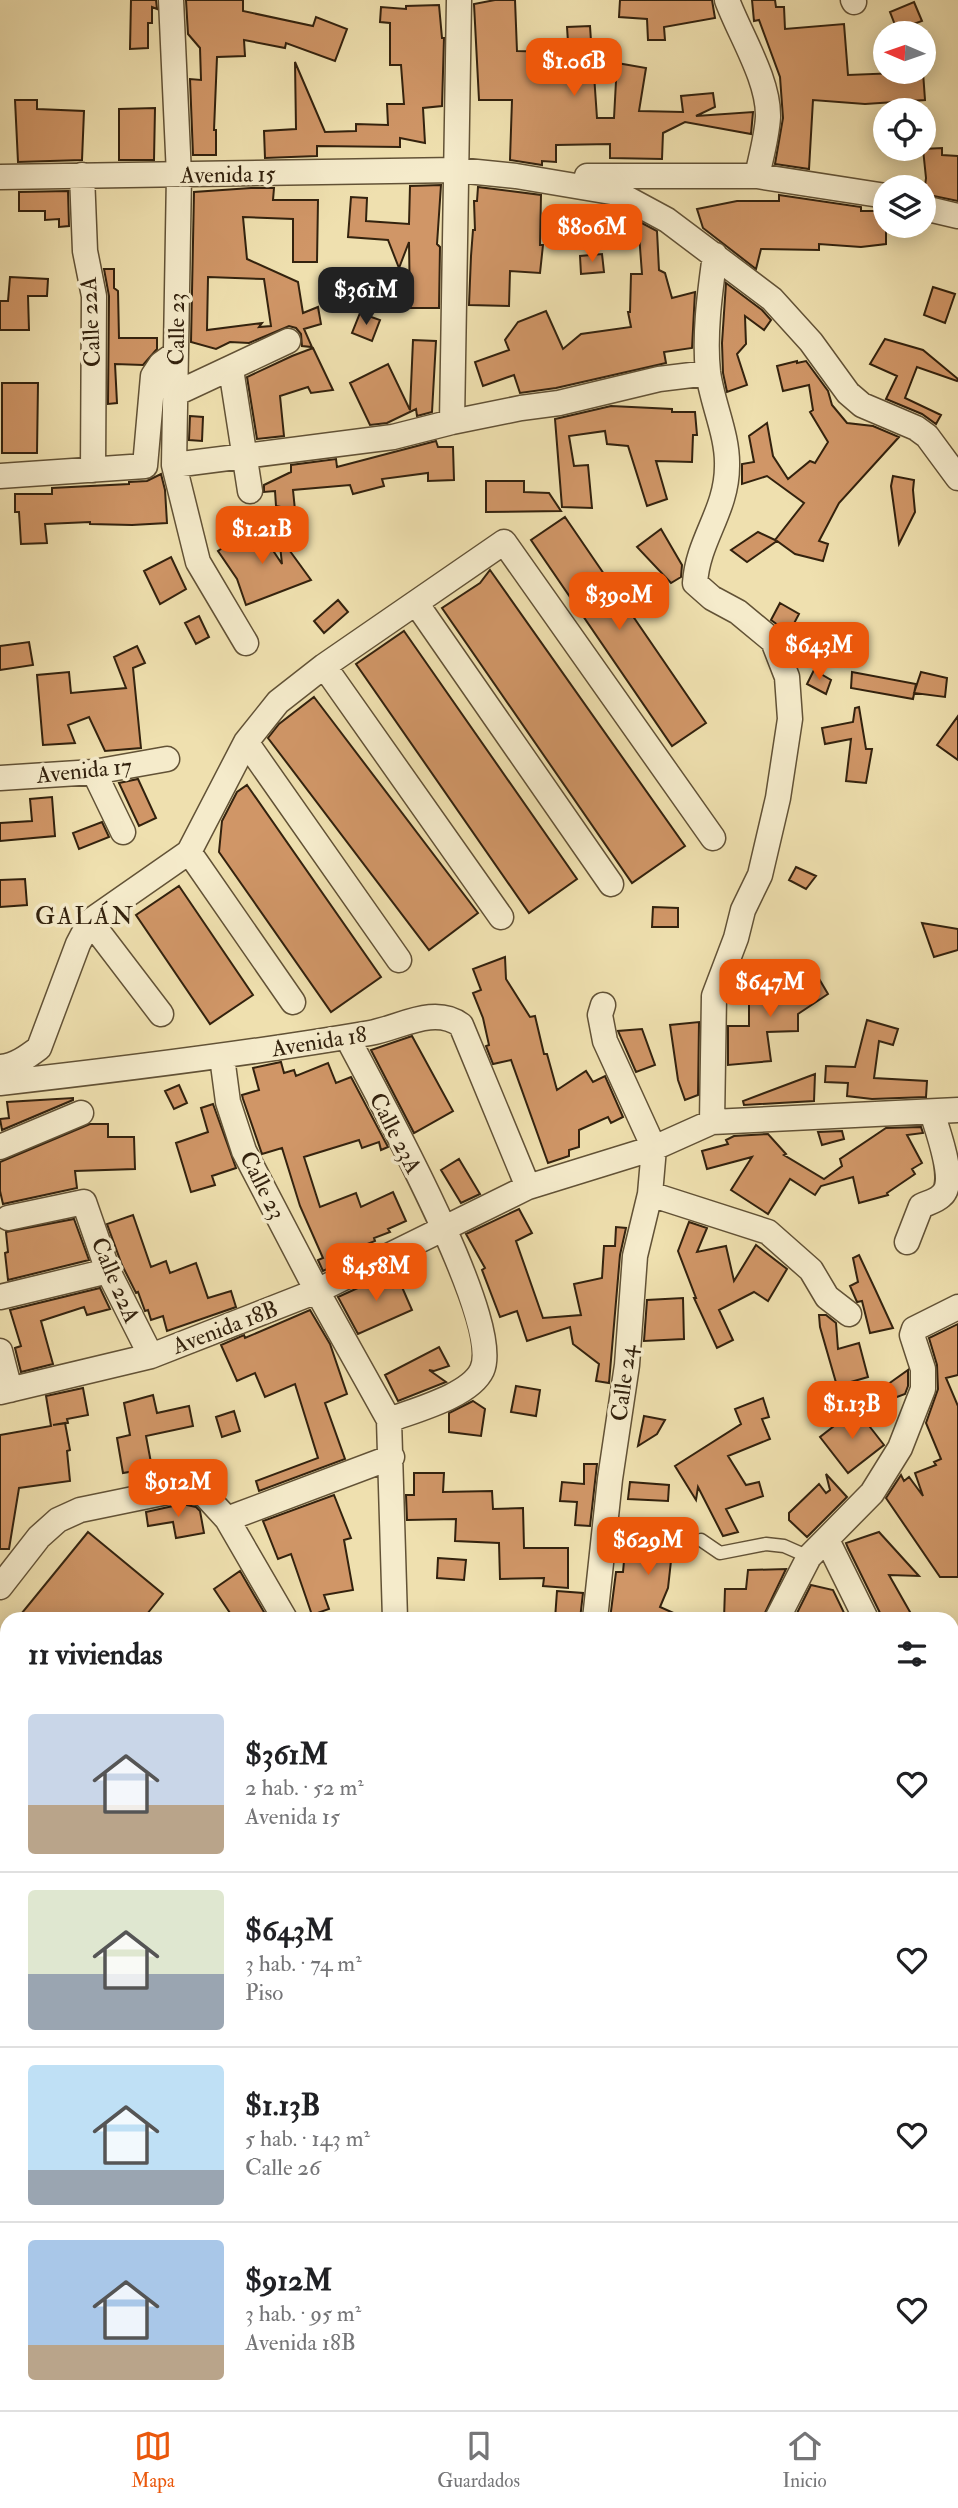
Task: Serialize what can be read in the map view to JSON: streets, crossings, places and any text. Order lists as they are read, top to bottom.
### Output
{
  "streets": {
    "street": [
      "Avenida 15",
      "Calle 22A",
      "Calle 23",
      "Avenida 17",
      "Avenida 18",
      "Calle 23A",
      "Avenida 18B",
      "Calle 24"
    ]
  },
  "crossings": [
    ["Avenida 15", "Calle 22A"],
    ["Avenida 15", "Calle 23"],
    ["Calle 22A", "Avenida 18B"],
    ["Calle 23", "Avenida 18"],
    ["Calle 23", "Avenida 18B"],
    ["Avenida 18", "Calle 23A"],
    ["Avenida 18", "Avenida 18B"],
    ["Calle 23A", "Avenida 18B"],
    ["Avenida 18B", "Calle 24"]
  ],
  "districts": ["GALÁN"],
  "north": "left",
  "page": {
    "price": [
      "$1.06B",
      "$806M",
      "$361M",
      "$1.21B",
      "$390M",
      "$643M",
      "$647M",
      "$458M",
      "$1.13B",
      "$912M",
      "$629M"
    ],
    "heading": "11 viviendas",
    "list": [
      {
        "name": "$361M",
        "note": "2 hab. · 52 m² · Avenida 15"
      },
      {
        "name": "$643M",
        "note": "3 hab. · 74 m² · Piso"
      },
      {
        "name": "$1.13B",
        "note": "5 hab. · 143 m² · Calle 26"
      },
      {
        "name": "$912M",
        "note": "3 hab. · 95 m² · Avenida 18B"
      }
    ],
    "tabs": ["Mapa", "Guardados", "Inicio"]
  }
}
